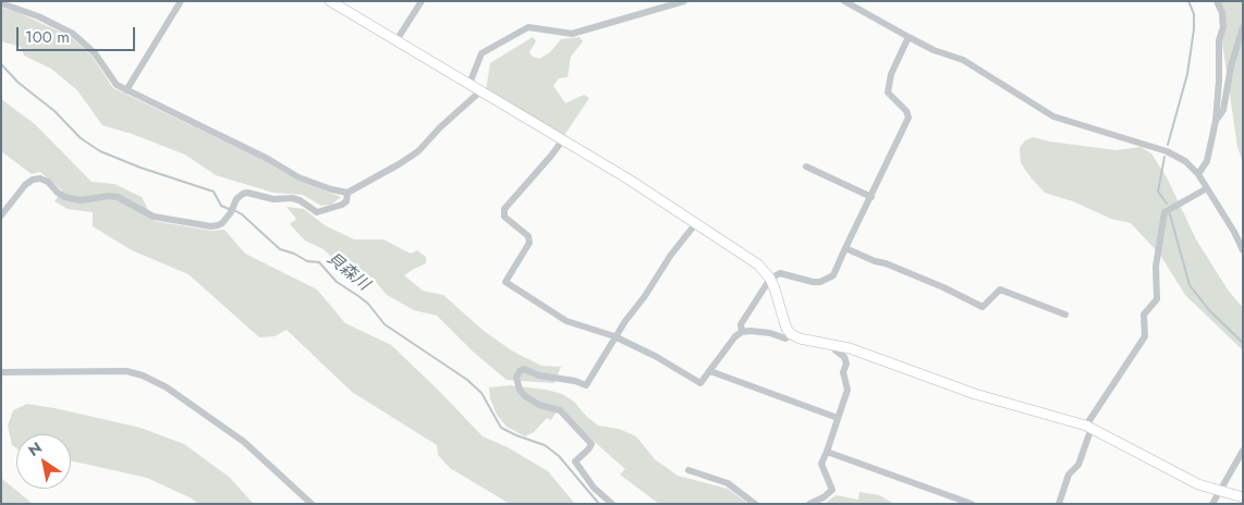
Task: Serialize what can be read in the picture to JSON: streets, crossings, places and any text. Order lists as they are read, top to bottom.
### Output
{
  "water": ["貝森川"],
  "scale_bar": "100 m",
  "north": "top left"
}
